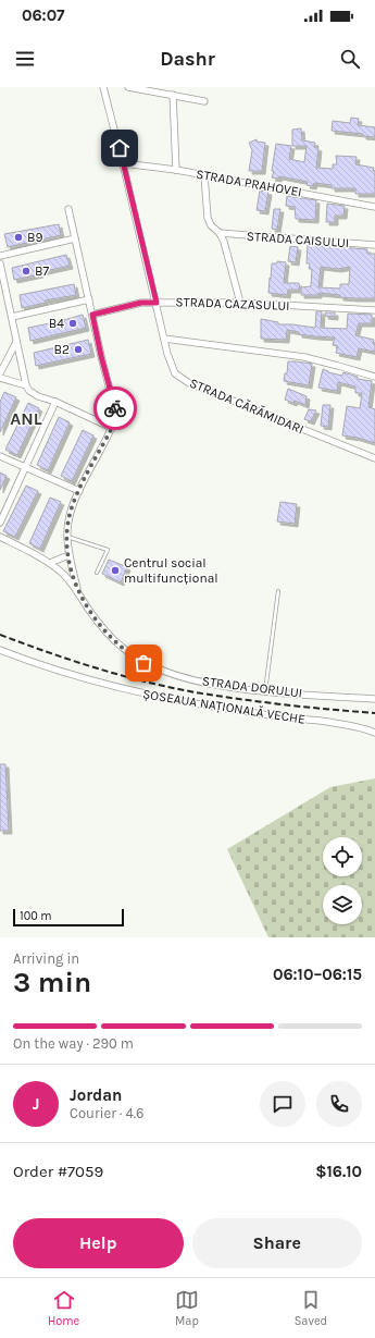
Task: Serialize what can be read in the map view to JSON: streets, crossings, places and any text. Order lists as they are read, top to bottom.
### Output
{
  "streets": {
    "street": [
      "STRADA PRAHOVEI",
      "STRADA CAISULUI",
      "STRADA CAZASULUI",
      "STRADA CĂRĂMIDARI",
      "STRADA DORULUI",
      "ȘOSEAUA NAȚIONALĂ VECHE"
    ]
  },
  "crossings": [
    ["STRADA PRAHOVEI", "STRADA CĂRĂMIDARI"],
    ["STRADA CAZASULUI", "STRADA CĂRĂMIDARI"]
  ],
  "districts": ["ANL"],
  "places": [
    "B9",
    "B7",
    "B4",
    "B2",
    "Centrul social multifuncțional"
  ],
  "scale_bar": "100 m",
  "page": {
    "status": "06:07",
    "header": "Dashr",
    "scale": "100 m",
    "heading": ["3 min", "Arriving in", "06:10–06:15"],
    "panel": [
      "Jordan",
      "Courier · 4.6",
      "Order #7059",
      "$16.10"
    ],
    "bar": "On the way · 290 m",
    "round": "J",
    "buttons": ["Help", "Share"],
    "tabs": ["Home", "Map", "Saved"]
  }
}
